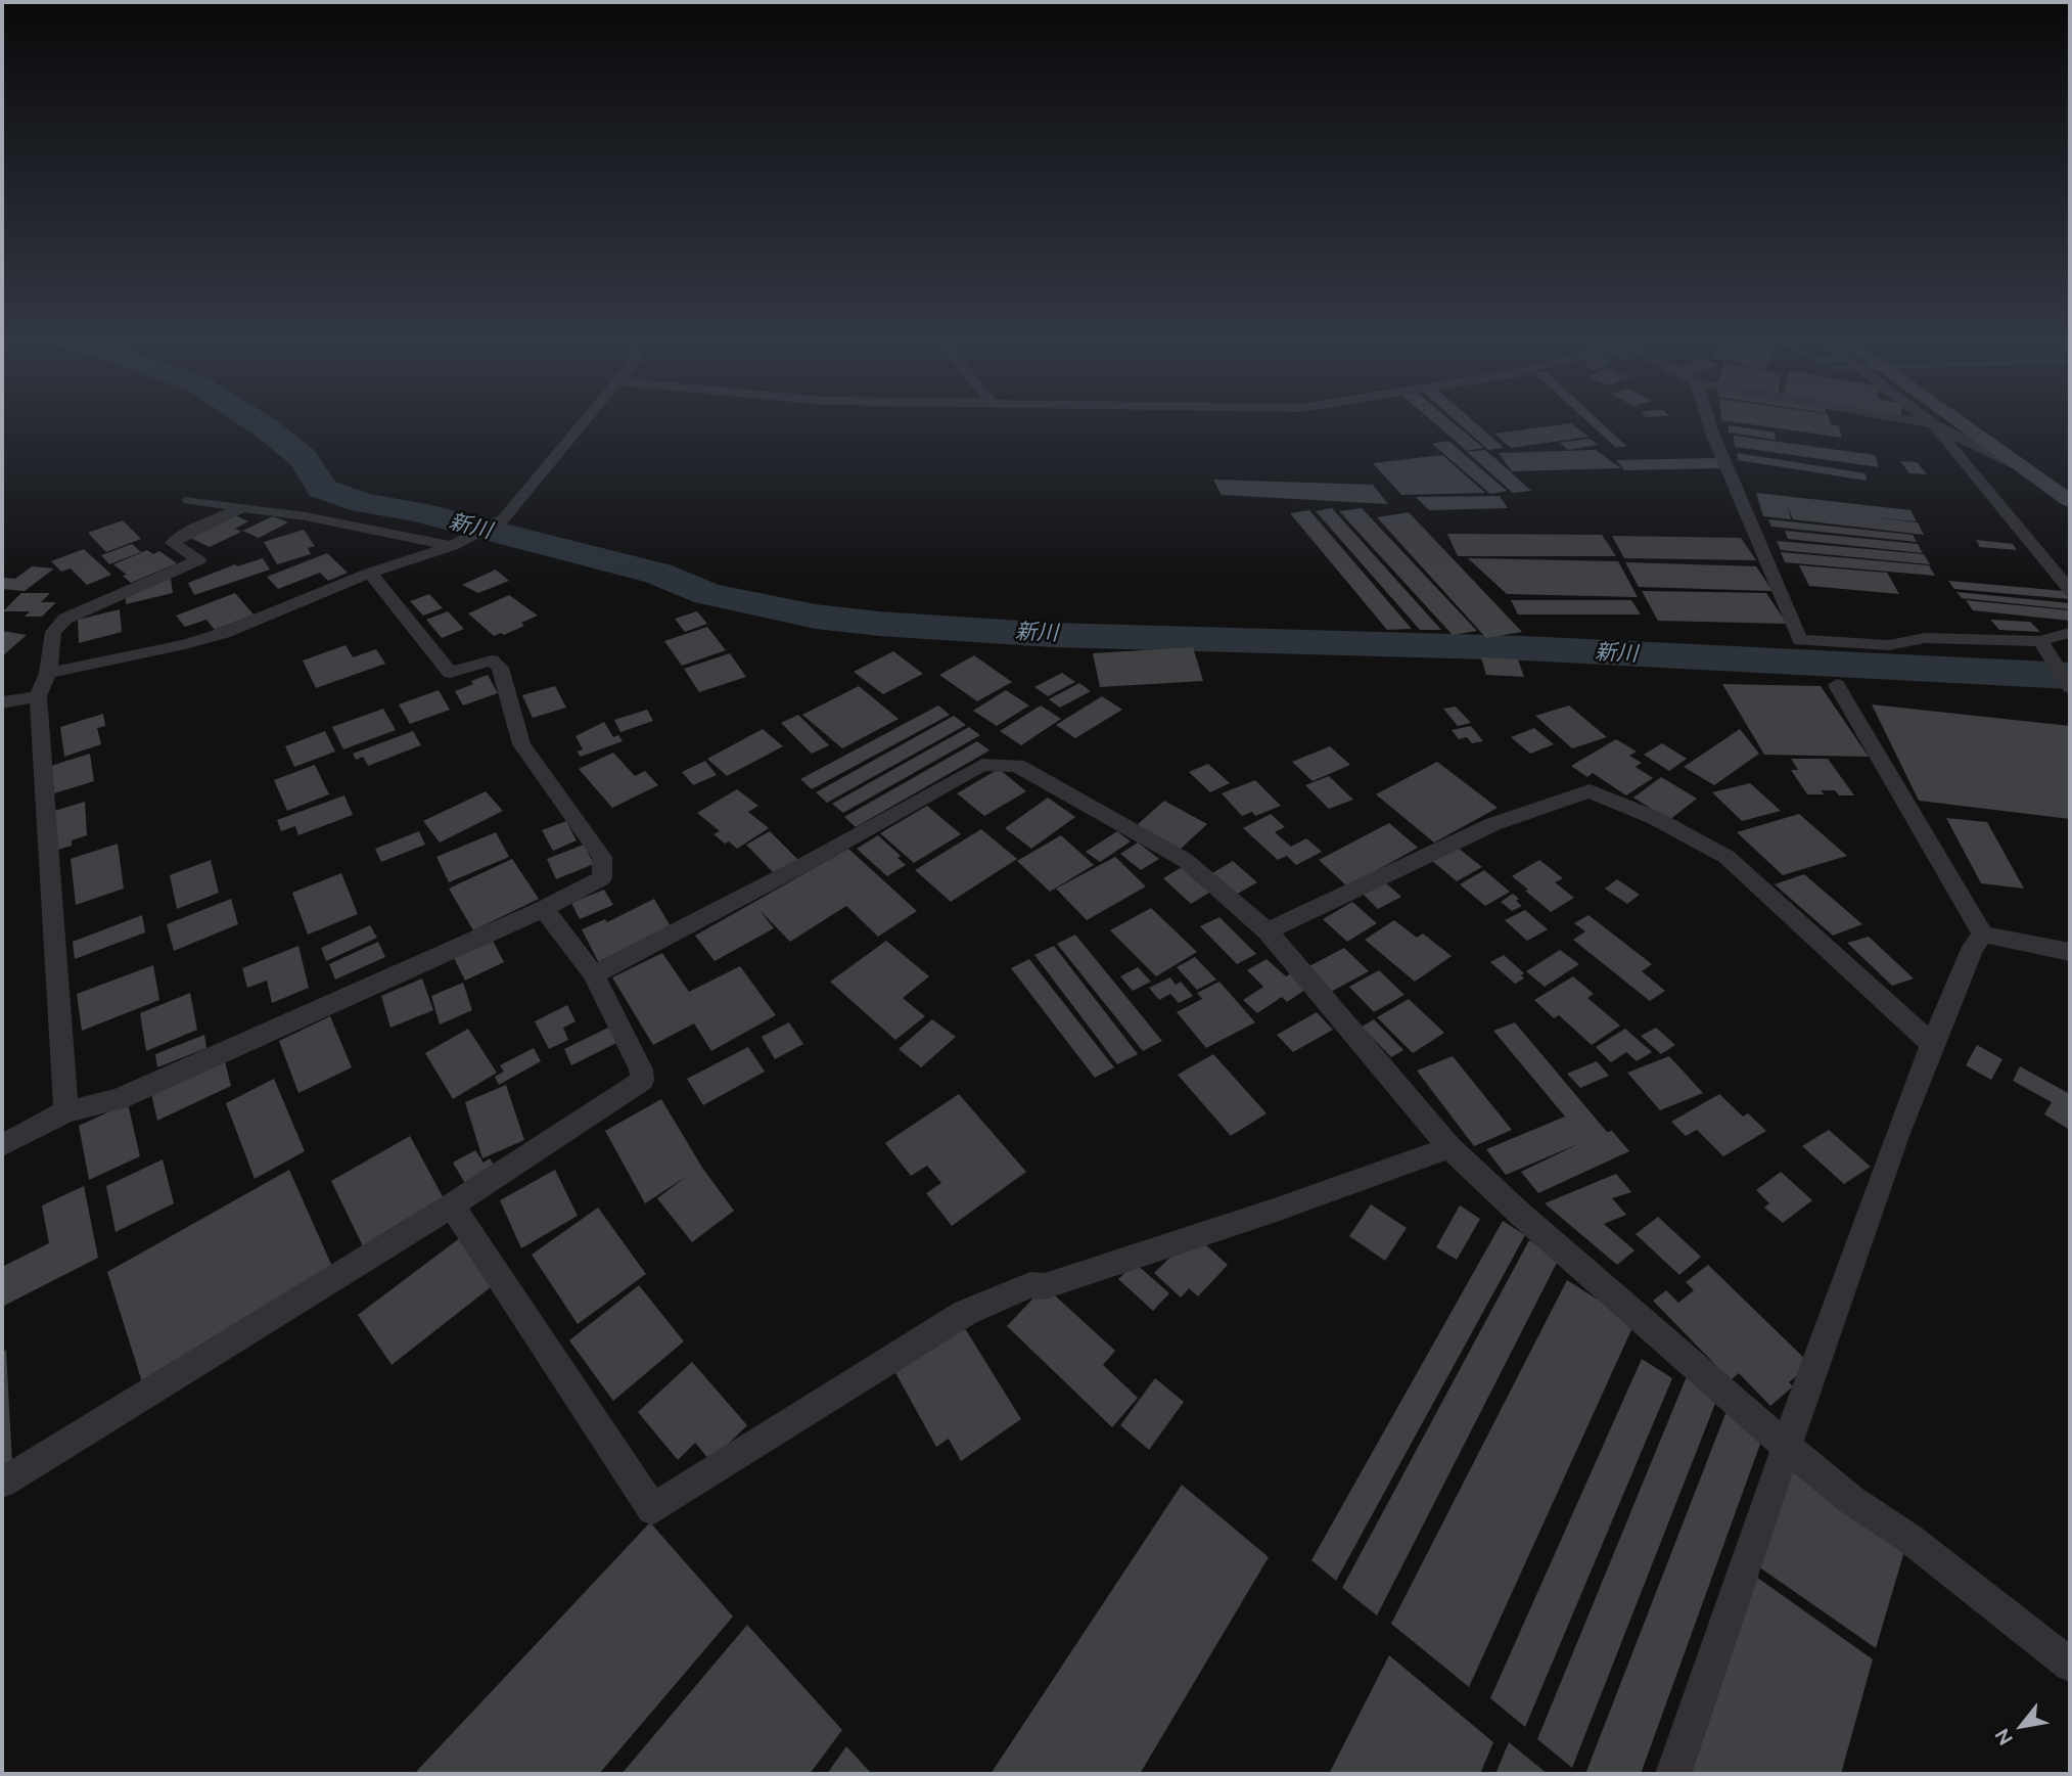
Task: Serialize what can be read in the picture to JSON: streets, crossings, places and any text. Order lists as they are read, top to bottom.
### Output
{
  "water": ["新川"],
  "north": "bottom left"
}
